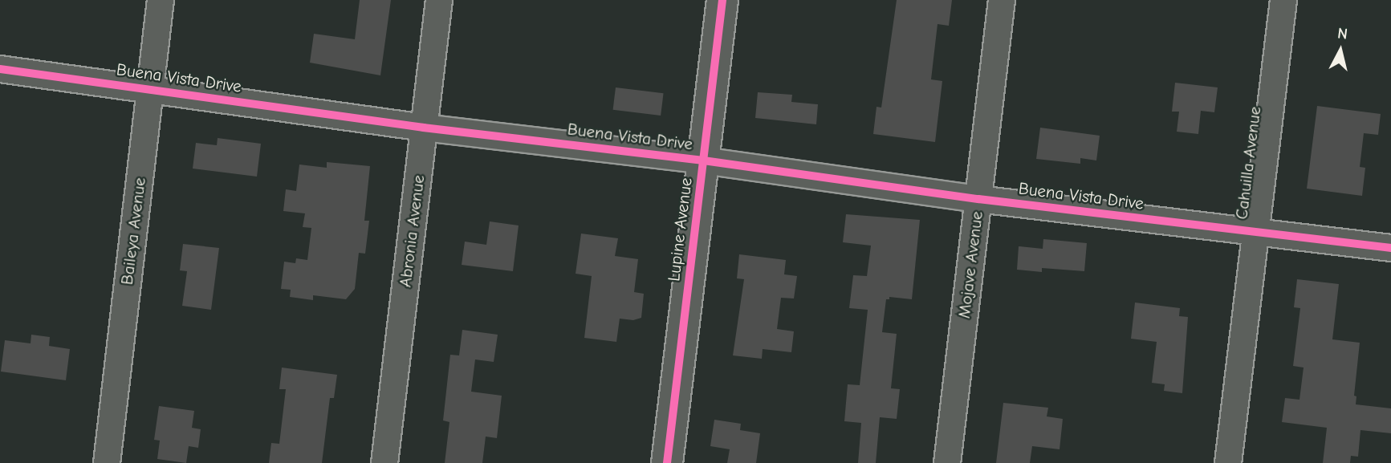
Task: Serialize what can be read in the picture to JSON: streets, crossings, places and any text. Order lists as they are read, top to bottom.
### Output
{
  "streets": {
    "street": [
      "Buena Vista Drive",
      "Cahuilla Avenue",
      "Lupine Avenue",
      "Baileya Avenue",
      "Abronia Avenue",
      "Mojave Avenue"
    ]
  },
  "crossings": [
    ["Buena Vista Drive", "Cahuilla Avenue"],
    ["Buena Vista Drive", "Lupine Avenue"],
    ["Buena Vista Drive", "Baileya Avenue"],
    ["Buena Vista Drive", "Abronia Avenue"],
    ["Buena Vista Drive", "Mojave Avenue"]
  ],
  "north": "top"
}
